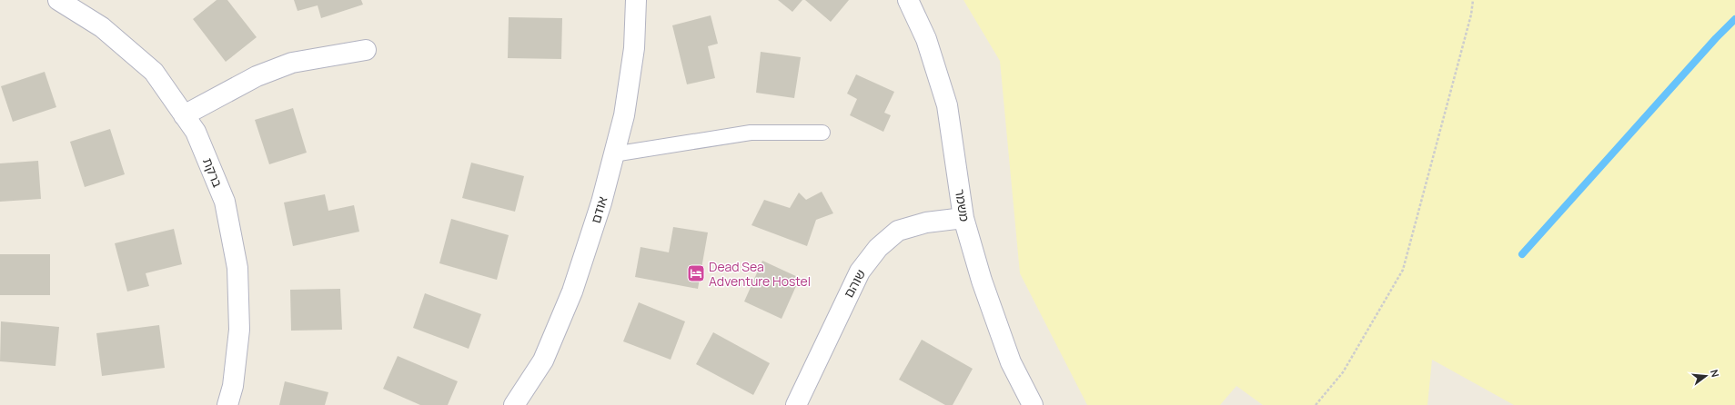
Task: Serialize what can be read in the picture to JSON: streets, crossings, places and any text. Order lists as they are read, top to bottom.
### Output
{
  "streets": {
    "street": [
      "ברקת",
      "משמר",
      "אודם",
      "שוהם"
    ]
  },
  "crossings": [
    ["משמר", "שוהם"]
  ],
  "places": {
    "hotel": ["Dead Sea Adventure Hostel"]
  },
  "north": "right"
}
